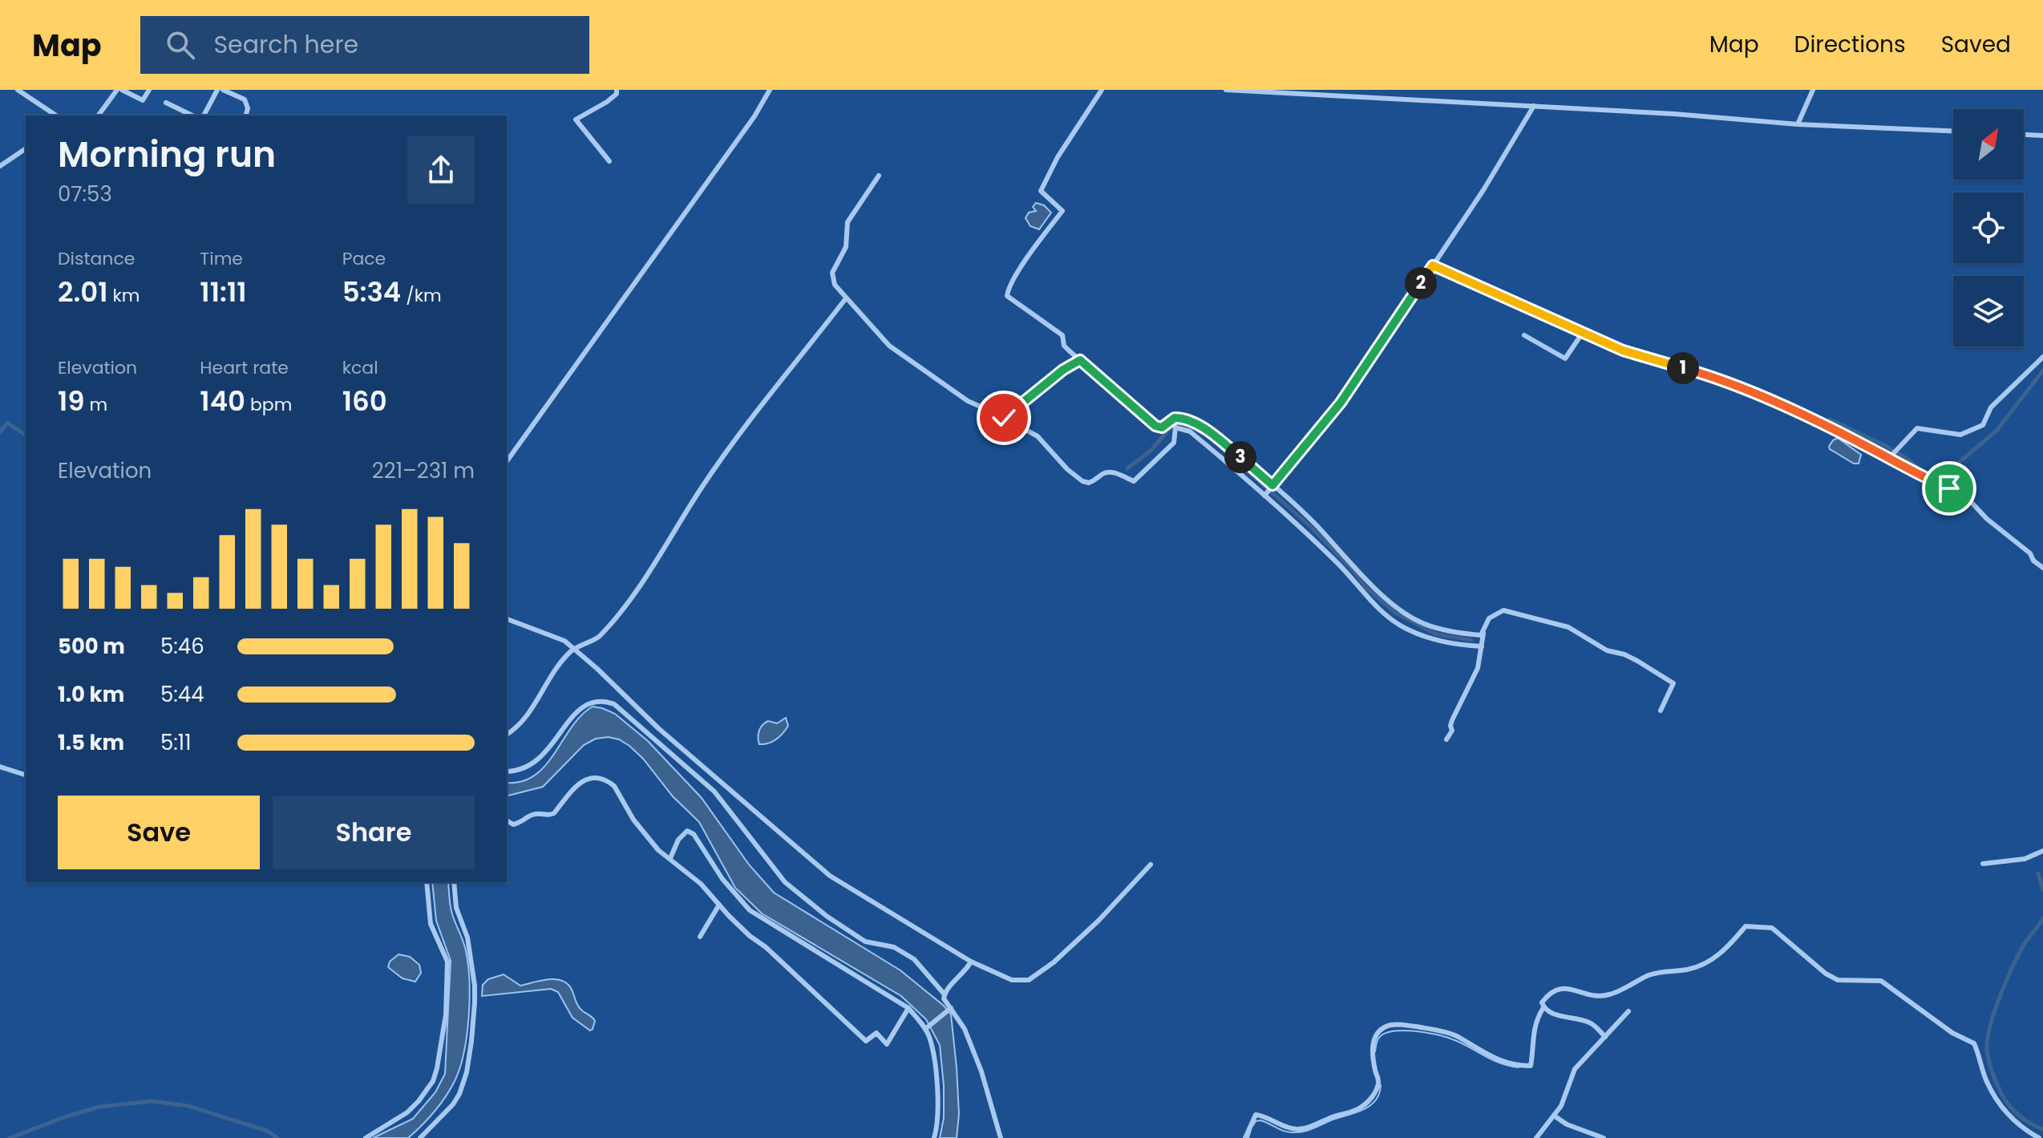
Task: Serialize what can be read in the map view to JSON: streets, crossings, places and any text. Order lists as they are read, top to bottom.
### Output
{
  "north": "top right",
  "page": {
    "header": "Map",
    "search": "Search here",
    "nav": ["Map", "Directions", "Saved"],
    "heading": ["Morning run", "07:53"],
    "stats": [
      ["Distance", "2.01 km"],
      ["Time", "11:11"],
      ["Pace", "5:34 /km"],
      ["Elevation", "19 m"],
      ["Heart rate", "140 bpm"],
      ["kcal", "160"]
    ],
    "pins": ["2", "1", "3"],
    "chart": ["Elevation", "221–231 m"],
    "list": [
      {
        "name": "500 m",
        "note": "5:46"
      },
      {
        "name": "1.0 km",
        "note": "5:44"
      },
      {
        "name": "1.5 km",
        "note": "5:11"
      }
    ],
    "buttons": ["Save", "Share"]
  }
}
